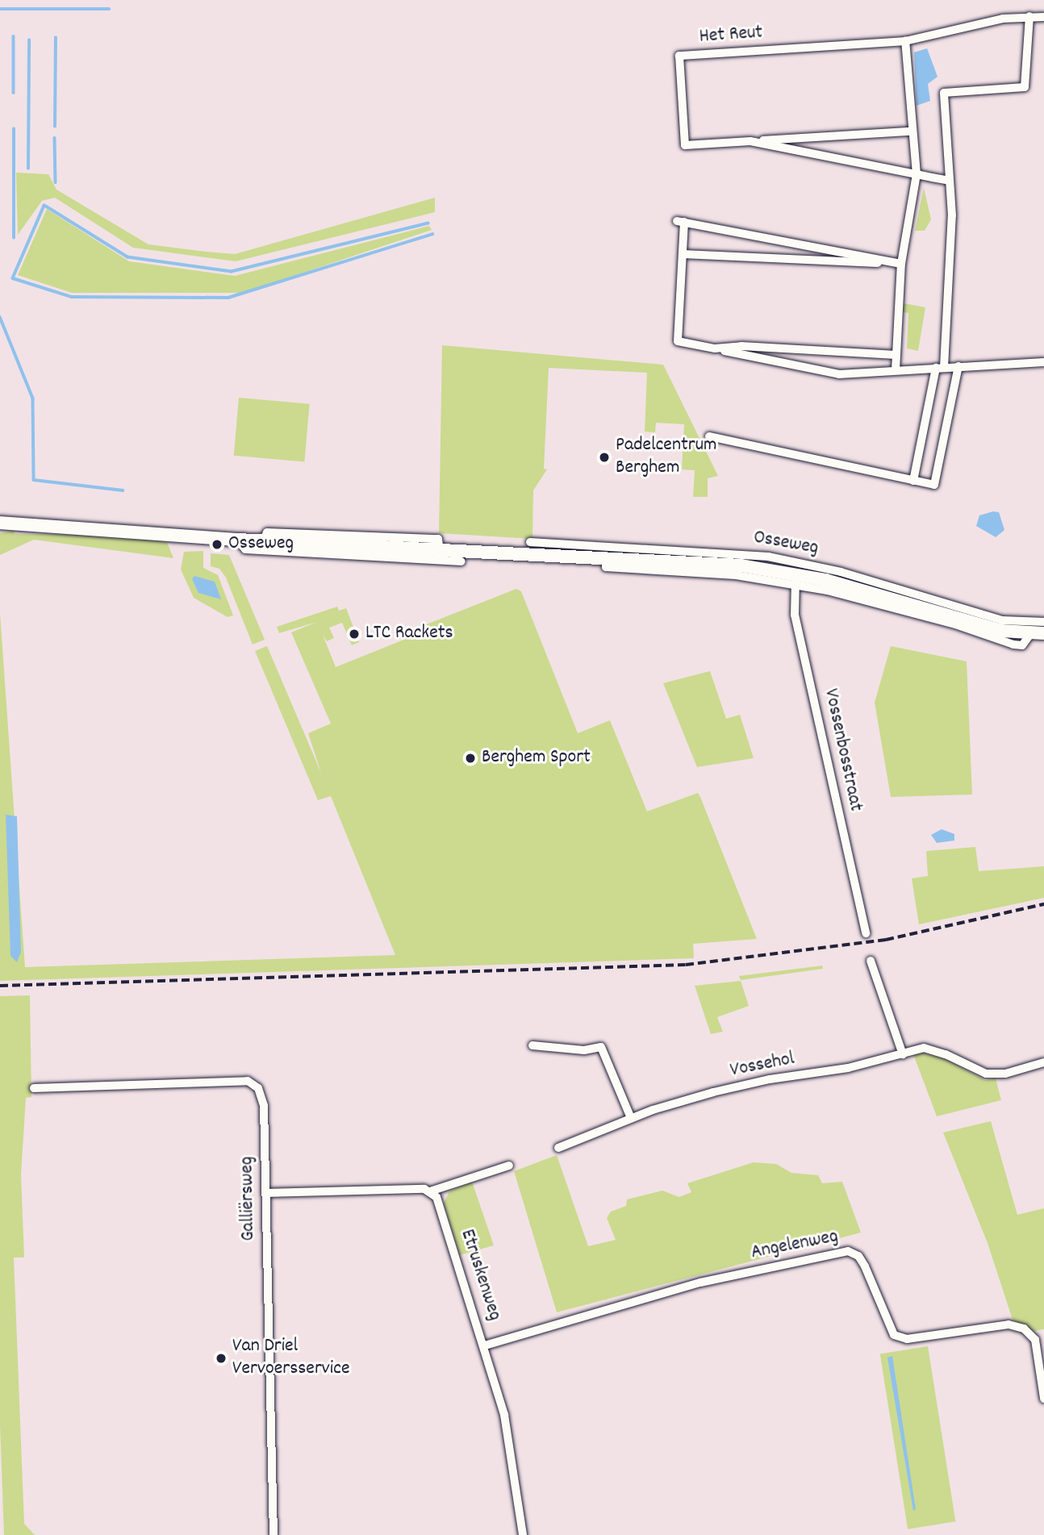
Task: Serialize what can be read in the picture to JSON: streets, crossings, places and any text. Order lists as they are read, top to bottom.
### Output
{
  "streets": {
    "street": [
      "Het Reut",
      "Osseweg",
      "Vossenbosstraat",
      "Vossehol",
      "Galliërsweg",
      "Angelenweg",
      "Etruskenweg"
    ]
  },
  "crossings": [
    ["Osseweg", "Vossenbosstraat"],
    ["Angelenweg", "Etruskenweg"]
  ],
  "places": [
    "Padelcentrum Berghem",
    "Osseweg",
    "LTC Rackets",
    "Berghem Sport",
    "Van Driel Vervoersservice"
  ]
}
